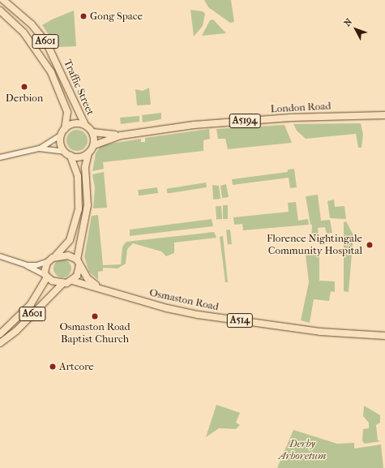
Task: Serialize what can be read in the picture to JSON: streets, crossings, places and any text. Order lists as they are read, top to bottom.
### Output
{
  "streets": {
    "main road": [
      "A601",
      "Traffic Street",
      "London Road",
      "A5194",
      "Osmaston Road",
      "A514"
    ]
  },
  "crossings": [
    ["A601", "Traffic Street"],
    ["A601", "London Road"],
    ["A601", "Osmaston Road"],
    ["Traffic Street", "London Road"]
  ],
  "parks": ["Derby Arboretum"],
  "places": [
    "Gong Space",
    "Derbion",
    "Florence Nightingale Community Hospital",
    "Osmaston Road Baptist Church",
    "Artcore"
  ],
  "north": "top left"
}
